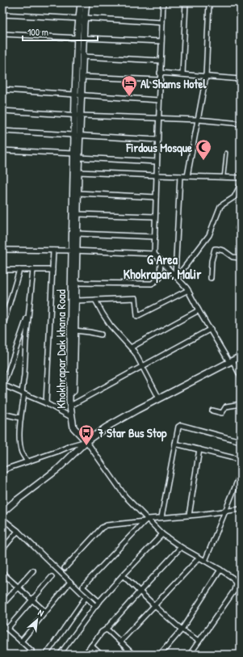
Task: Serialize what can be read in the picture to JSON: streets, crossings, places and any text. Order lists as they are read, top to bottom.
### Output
{
  "streets": {
    "street": ["Khokhrapar Dak khana Road"]
  },
  "districts": ["G Area Khokrapar, Malir"],
  "places": {
    "hotel": ["Al Shams Hotel"],
    "mosque": ["Firdous Mosque"],
    "bus stop": ["7 Star Bus Stop"]
  },
  "scale_bar": "100 m",
  "north": "top right"
}
